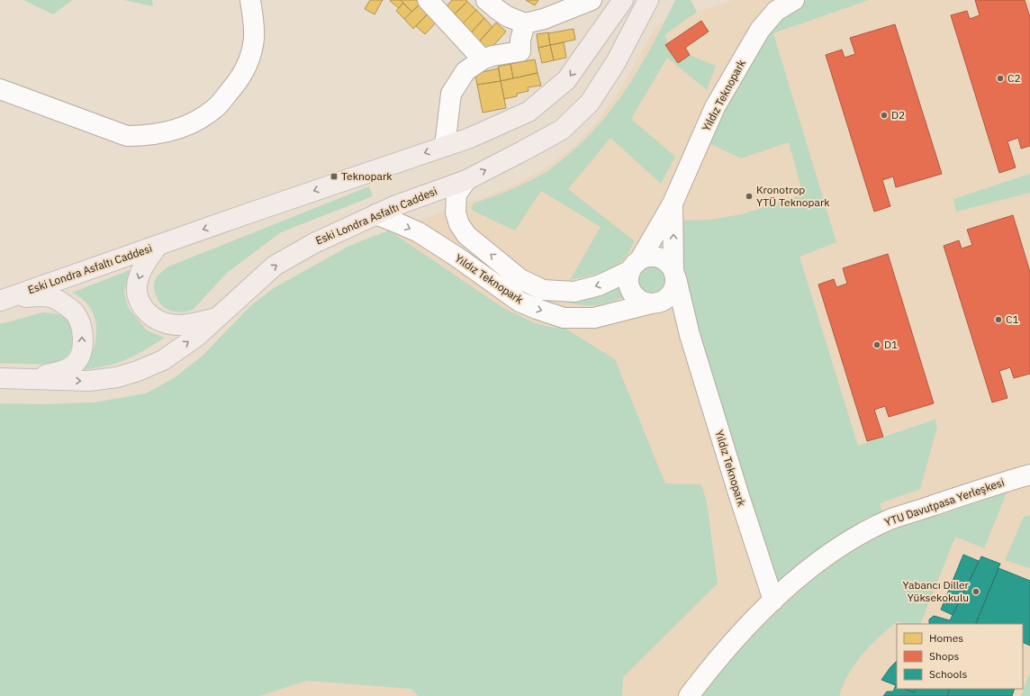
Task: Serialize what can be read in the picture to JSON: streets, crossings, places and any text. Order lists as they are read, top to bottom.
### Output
{
  "streets": {
    "main road": ["Eski Londra Asfaltı Caddesi"],
    "street": ["Yıldız Teknopark", "YTU Davutpasa Yerleşkesi"]
  },
  "crossings": [
    ["Yıldız Teknopark", "Eski Londra Asfaltı Caddesi"],
    ["Yıldız Teknopark", "YTU Davutpasa Yerleşkesi"]
  ],
  "places": {
    "other": [
      "C2",
      "D2",
      "Kronotrop YTÜ Teknopark",
      "C1",
      "D1",
      "Yabancı Diller Yüksekokulu"
    ],
    "transit": ["Teknopark"]
  },
  "legend": ["Homes", "Shops", "Schools"]
}
